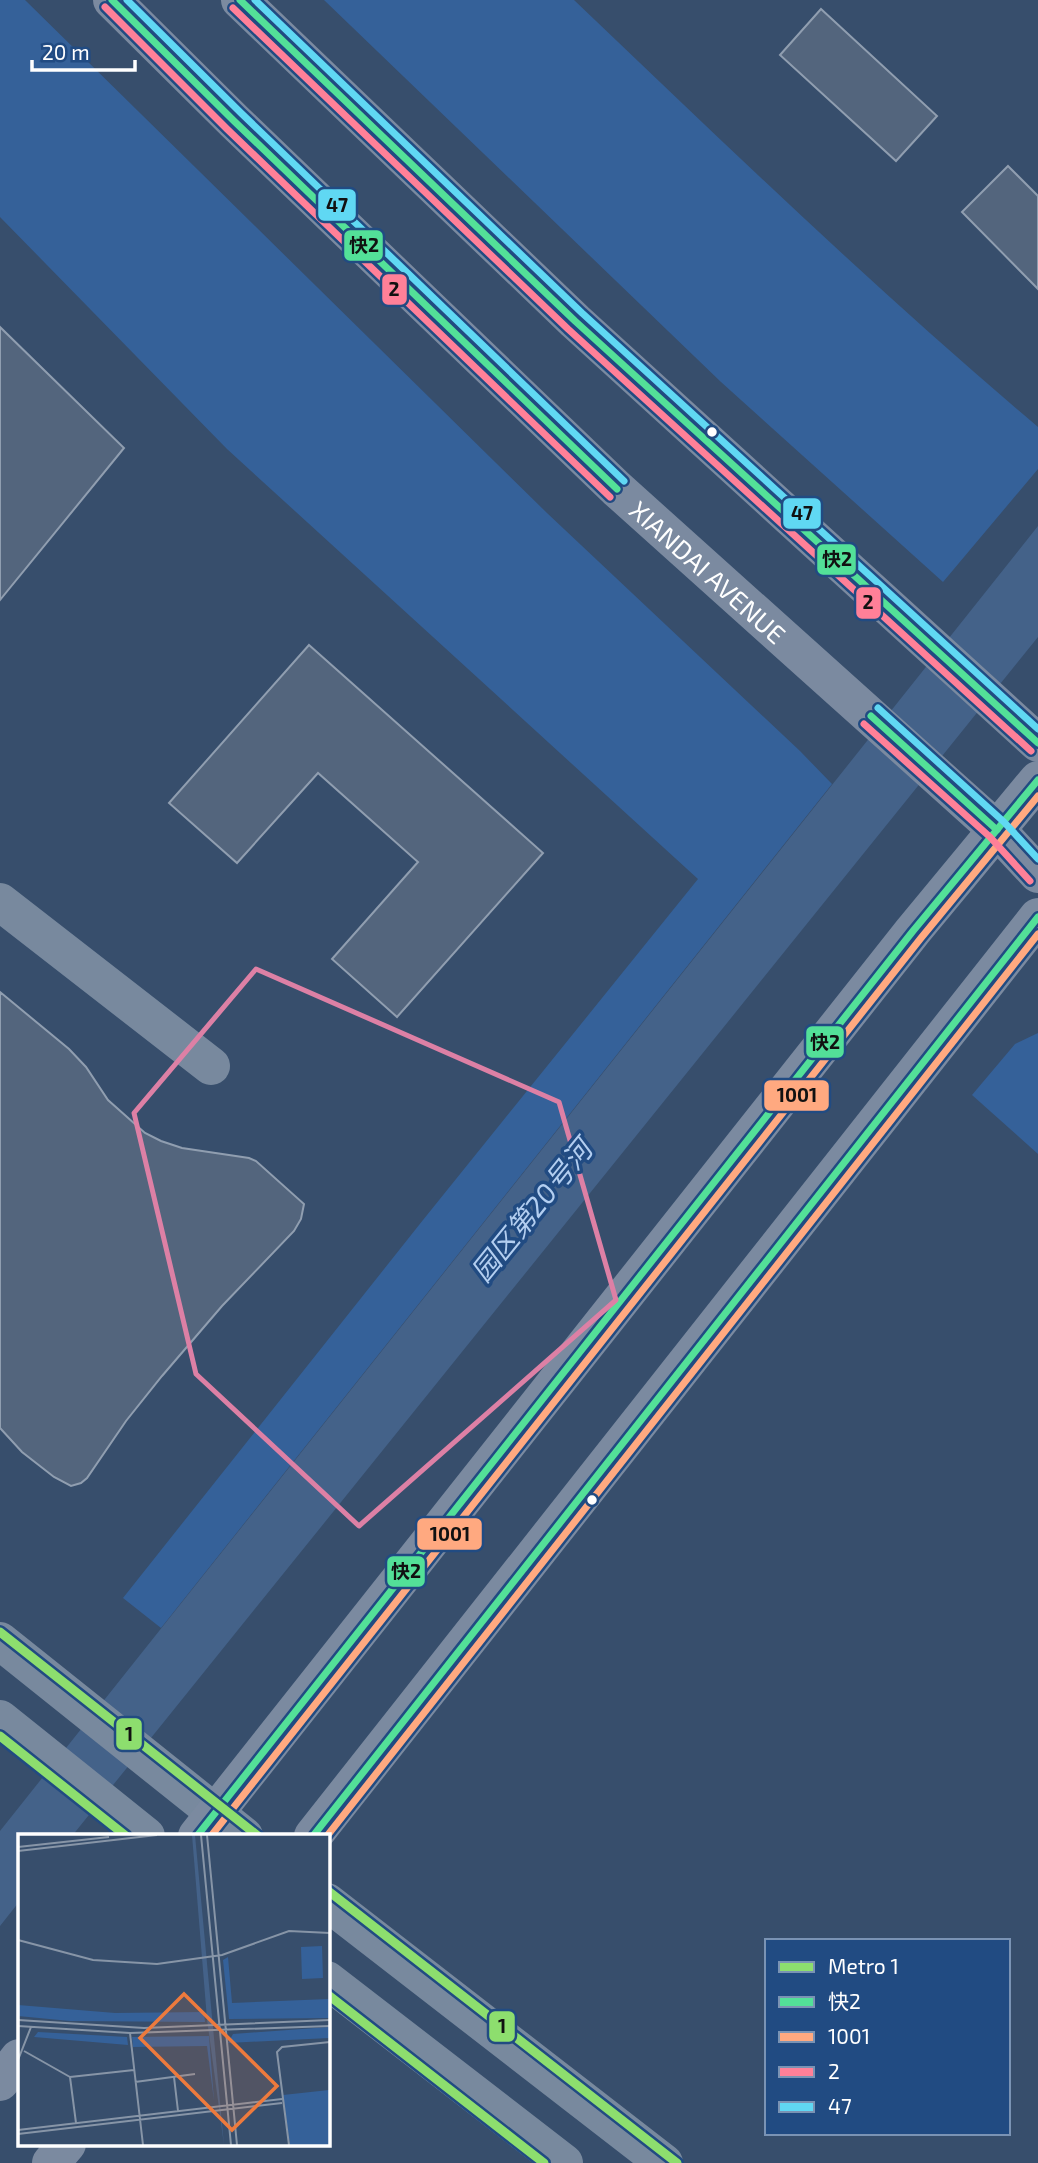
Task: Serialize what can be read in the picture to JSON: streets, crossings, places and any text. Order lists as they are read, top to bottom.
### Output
{
  "streets": {
    "main road": ["XIANDAI AVENUE"]
  },
  "water": ["园区第20号河"],
  "lines": [
    "transit line 快2",
    "transit line 47",
    "transit line 2",
    "transit line 1001",
    "metro line 1"
  ],
  "legend": [
    "Metro 1",
    "快2",
    "1001",
    "2",
    "47"
  ],
  "scale_bar": "20 m"
}
